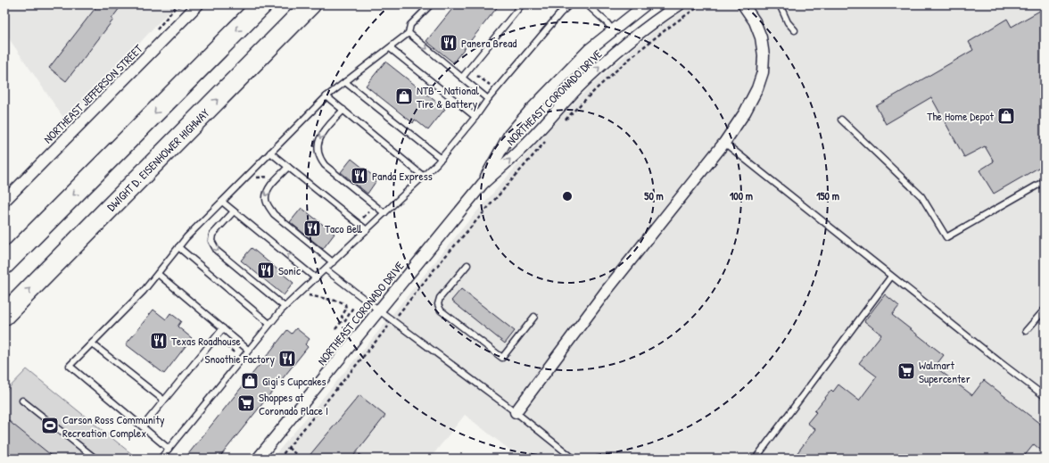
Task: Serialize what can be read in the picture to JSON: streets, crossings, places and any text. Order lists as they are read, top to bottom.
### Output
{
  "streets": {
    "highway": ["DWIGHT D. EISENHOWER HIGHWAY"],
    "street": ["NORTHEAST JEFFERSON STREET", "NORTHEAST CORONADO DRIVE"]
  },
  "places": {
    "restaurant": [
      "Panera Bread",
      "Panda Express",
      "Taco Bell",
      "Sonic",
      "Texas Roadhouse",
      "Snoothie Factory"
    ],
    "shop": ["NTB - National Tire & Battery", "The Home Depot", "Gigi's Cupcakes"],
    "supermarket": ["Walmart Supercenter", "Shoppes at Coronado Place I"],
    "sports": ["Carson Ross Community Recreation Complex"]
  },
  "rings": ["50 m", "100 m", "150 m"]
}
